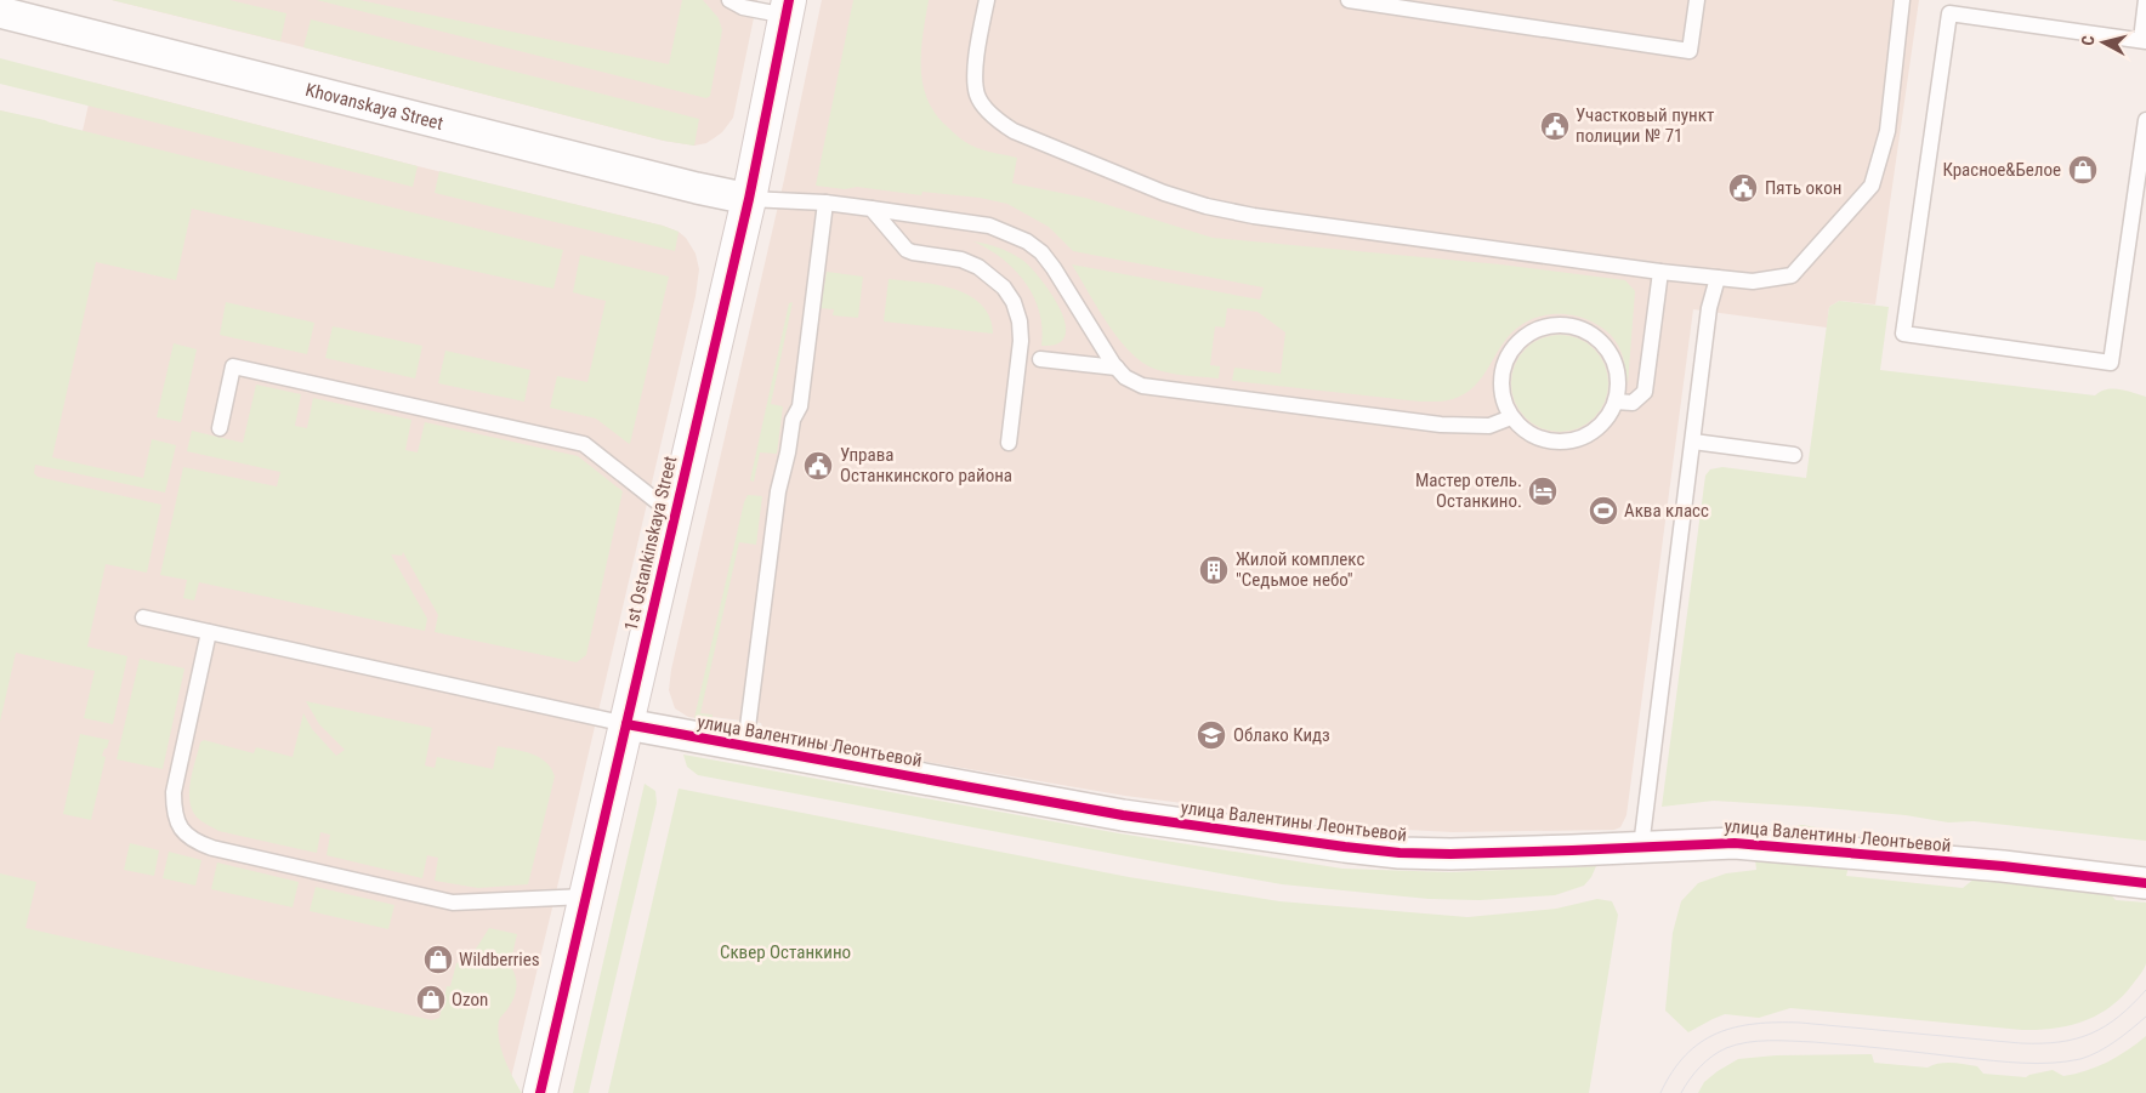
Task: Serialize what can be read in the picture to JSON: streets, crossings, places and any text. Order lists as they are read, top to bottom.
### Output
{
  "streets": {
    "street": ["Khovanskaya Street", "1st Ostankinskaya Street", "улица Валентины Леонтьевой"]
  },
  "crossings": [
    ["Khovanskaya Street", "1st Ostankinskaya Street"],
    ["1st Ostankinskaya Street", "улица Валентины Леонтьевой"]
  ],
  "parks": ["Сквер Останкино"],
  "places": {
    "public building": ["Участковый пункт полиции № 71", "Пять окон", "Управа Останкинского района"],
    "shop": ["Красное&Белое", "Wildberries", "Ozon"],
    "hotel": ["Мастер отель. Останкино."],
    "sports": ["Аква класс"],
    "building": ["Жилой комплекс \"Седьмое небо\""],
    "school or university": ["Облако Кидз"]
  },
  "north": "left"
}
